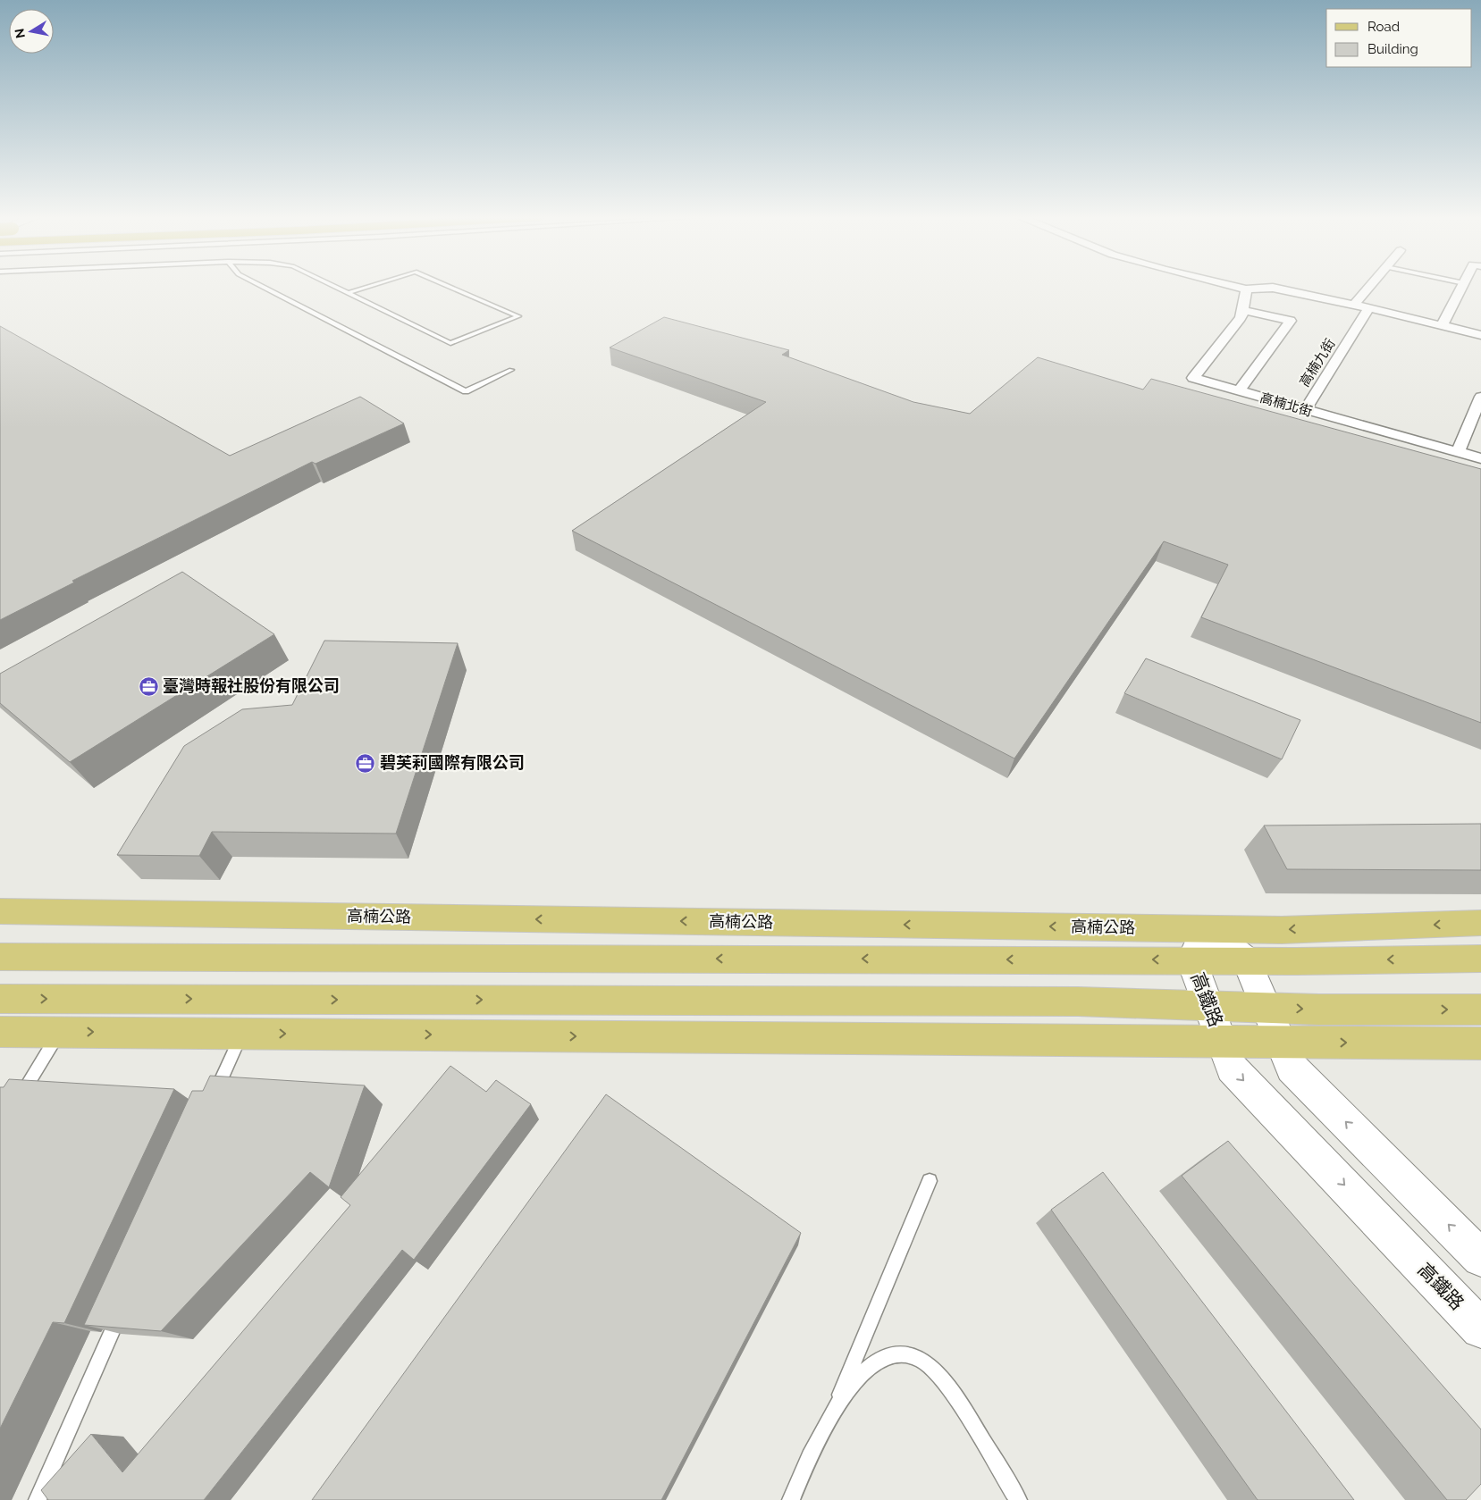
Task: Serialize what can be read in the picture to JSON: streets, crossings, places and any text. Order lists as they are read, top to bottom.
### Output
{
  "streets": {
    "main road": ["高楠公路"],
    "street": ["高楠九街", "高楠北街", "高鐵路"]
  },
  "crossings": [
    ["高楠九街", "高楠北街"],
    ["高楠公路", "高鐵路"]
  ],
  "places": {
    "office": ["臺灣時報社股份有限公司", "碧芙莉國際有限公司"]
  },
  "legend": ["Road", "Building"],
  "north": "left"
}
